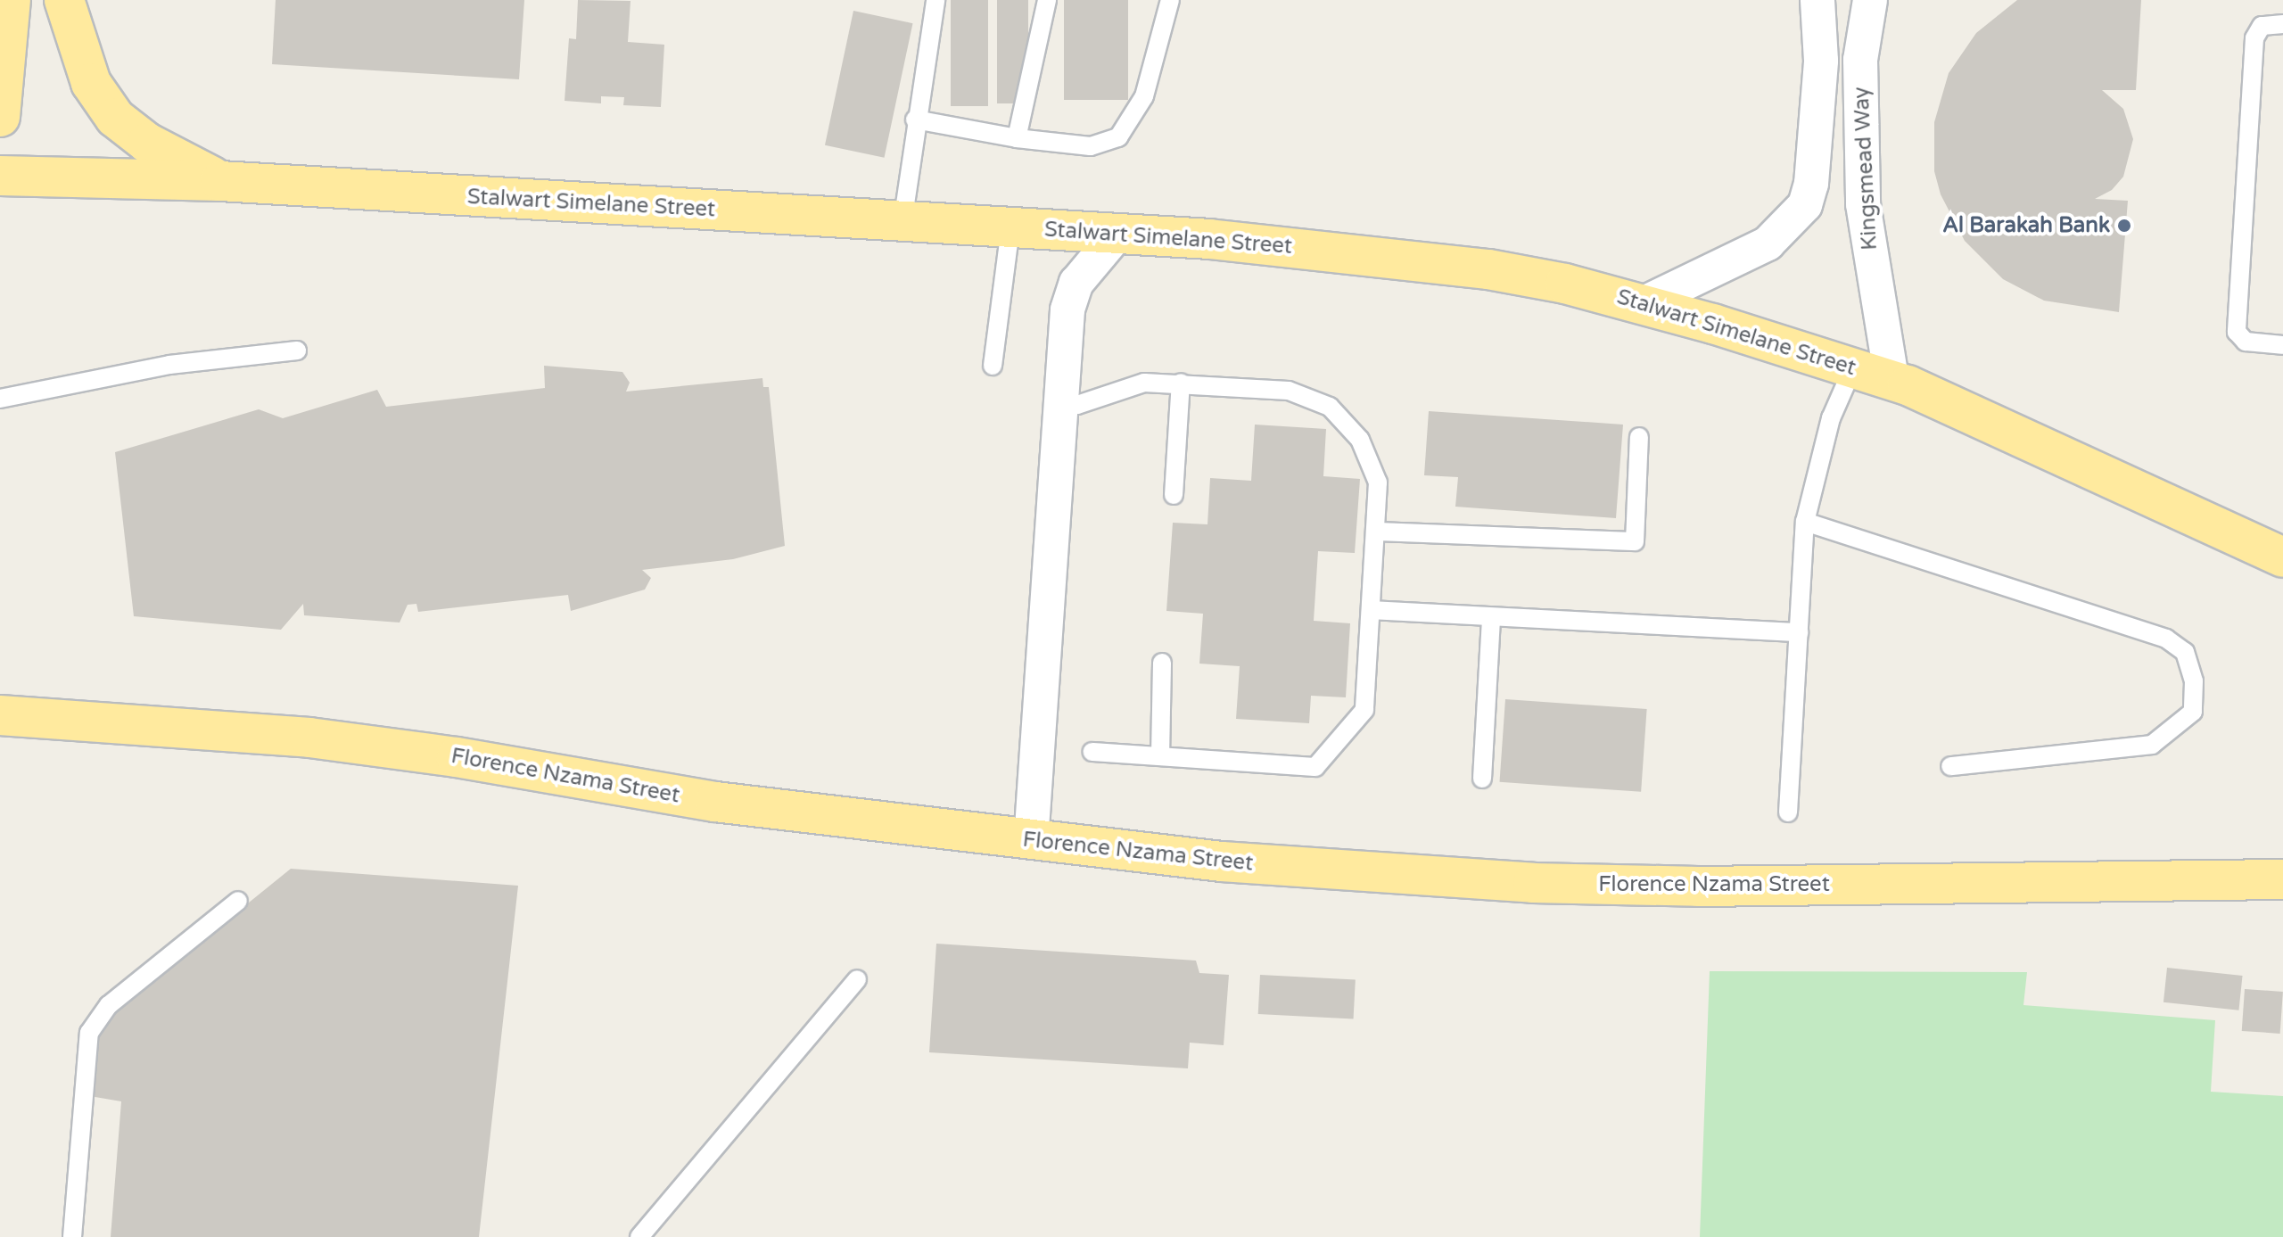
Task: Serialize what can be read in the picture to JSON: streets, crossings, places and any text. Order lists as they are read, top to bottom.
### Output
{
  "streets": {
    "highway": ["Stalwart Simelane Street", "Florence Nzama Street"],
    "street": ["Kingsmead Way"]
  },
  "crossings": [
    ["Kingsmead Way", "Stalwart Simelane Street"]
  ],
  "places": ["Al Barakah Bank"]
}
